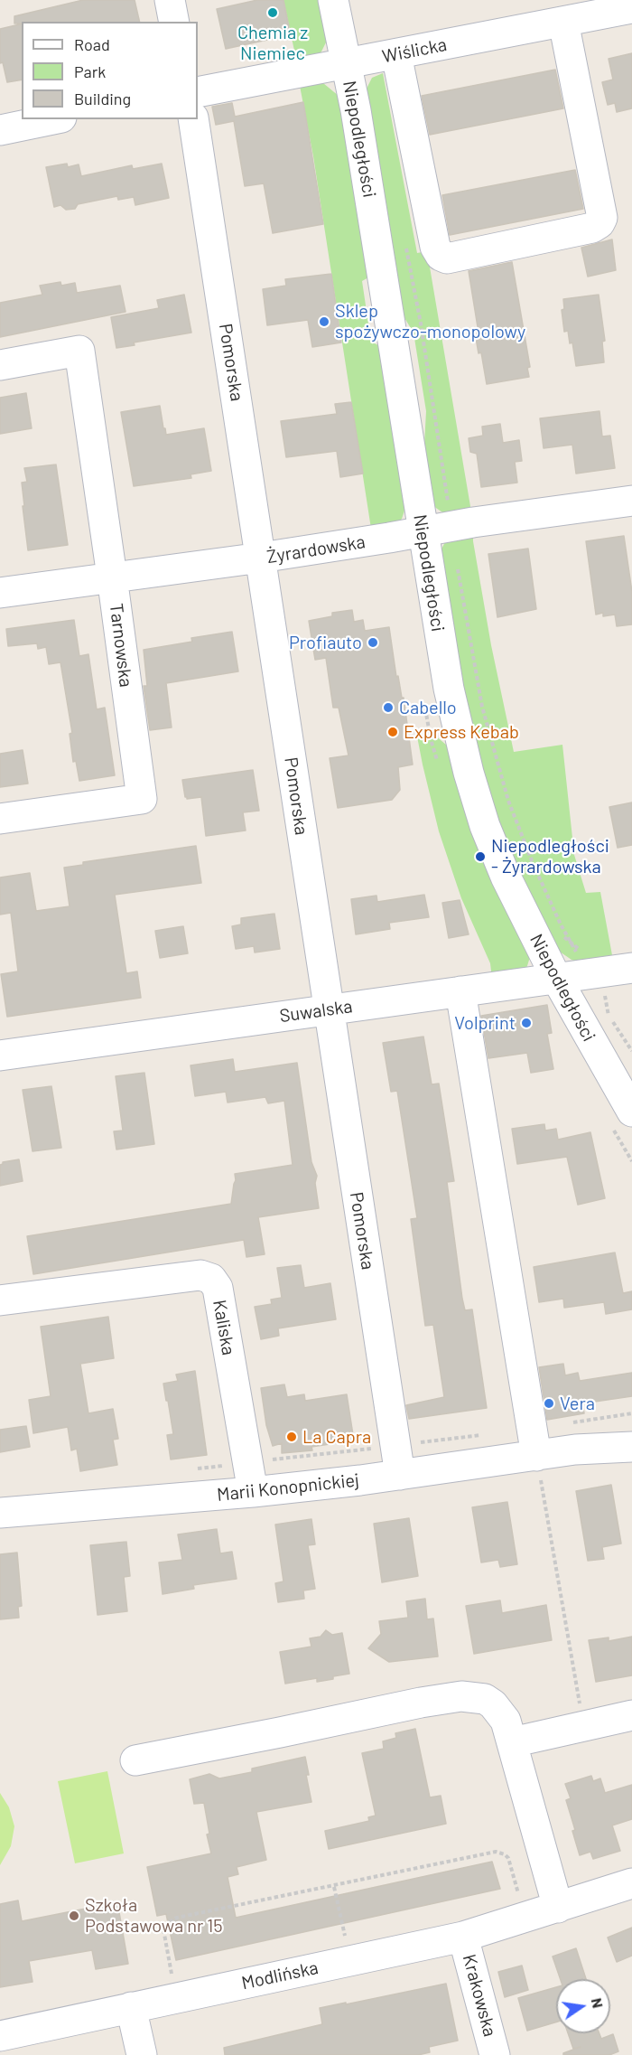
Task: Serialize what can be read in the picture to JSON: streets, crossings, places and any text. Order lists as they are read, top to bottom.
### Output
{
  "streets": {
    "street": [
      "Wiślicka",
      "Niepodległości",
      "Pomorska",
      "Żyrardowska",
      "Tarnowska",
      "Suwalska",
      "Kaliska",
      "Marii Konopnickiej",
      "Modlińska",
      "Krakowska"
    ]
  },
  "crossings": [
    ["Wiślicka", "Niepodległości"],
    ["Niepodległości", "Żyrardowska"],
    ["Niepodległości", "Suwalska"],
    ["Pomorska", "Żyrardowska"],
    ["Pomorska", "Suwalska"],
    ["Pomorska", "Marii Konopnickiej"],
    ["Żyrardowska", "Tarnowska"],
    ["Kaliska", "Marii Konopnickiej"],
    ["Modlińska", "Krakowska"]
  ],
  "places": [
    "Chemia z Niemiec",
    "Sklep spożywczo-monopolowy",
    "Profiauto",
    "Cabello",
    "Express Kebab",
    "Niepodległości - Żyrardowska",
    "Volprint",
    "Vera",
    "La Capra",
    "Szkoła Podstawowa nr 15"
  ],
  "legend": ["Road", "Park", "Building"],
  "north": "right"
}
